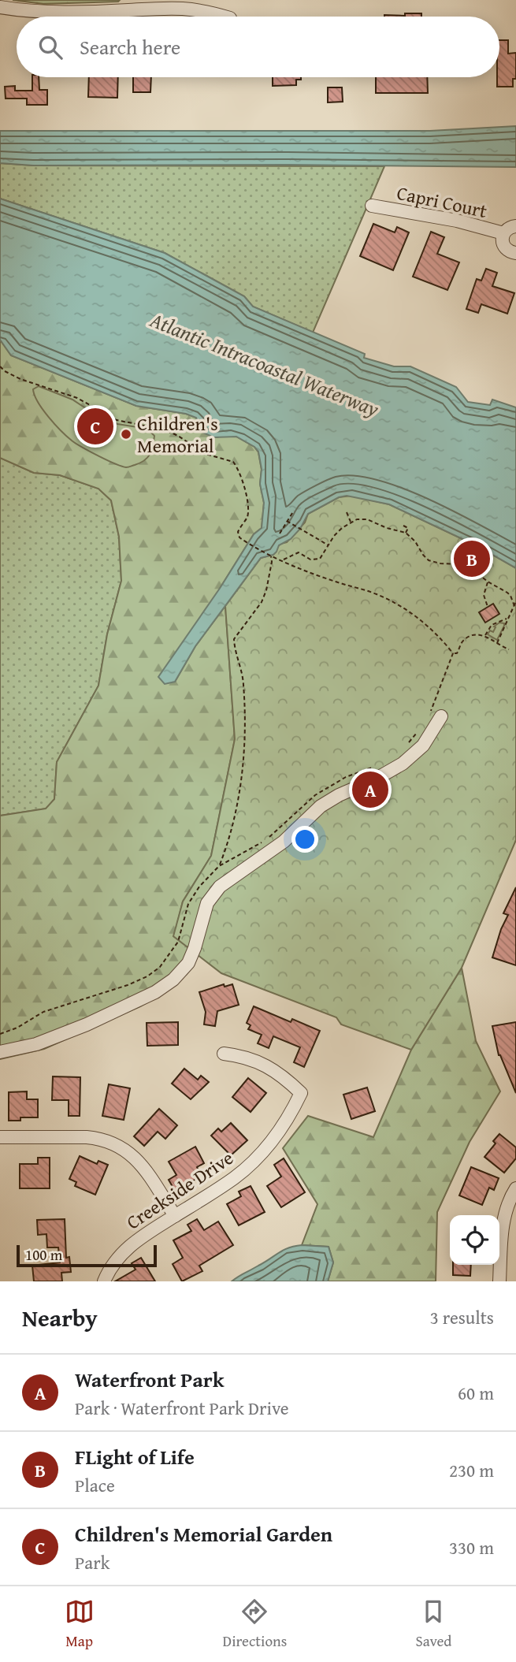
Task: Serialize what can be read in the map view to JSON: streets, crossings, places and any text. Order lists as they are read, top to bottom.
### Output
{
  "streets": {
    "street": ["Capri Court", "Creekside Drive"]
  },
  "water": ["Atlantic Intracoastal Waterway"],
  "places": ["Children's Memorial"],
  "scale_bar": "100 m",
  "page": {
    "search": "Search here",
    "pins": ["C", "B", "A"],
    "scale": "100 m",
    "heading": ["Nearby", "3 results"],
    "list": [
      {
        "mark": "A",
        "name": "Waterfront Park",
        "note": "Park · Waterfront Park Drive",
        "value": "60 m"
      },
      {
        "mark": "B",
        "name": "FLight of Life",
        "note": "Place",
        "value": "230 m"
      },
      {
        "mark": "C",
        "name": "Children's Memorial Garden",
        "note": "Park",
        "value": "330 m"
      }
    ],
    "nav": ["Map", "Directions", "Saved"]
  }
}
